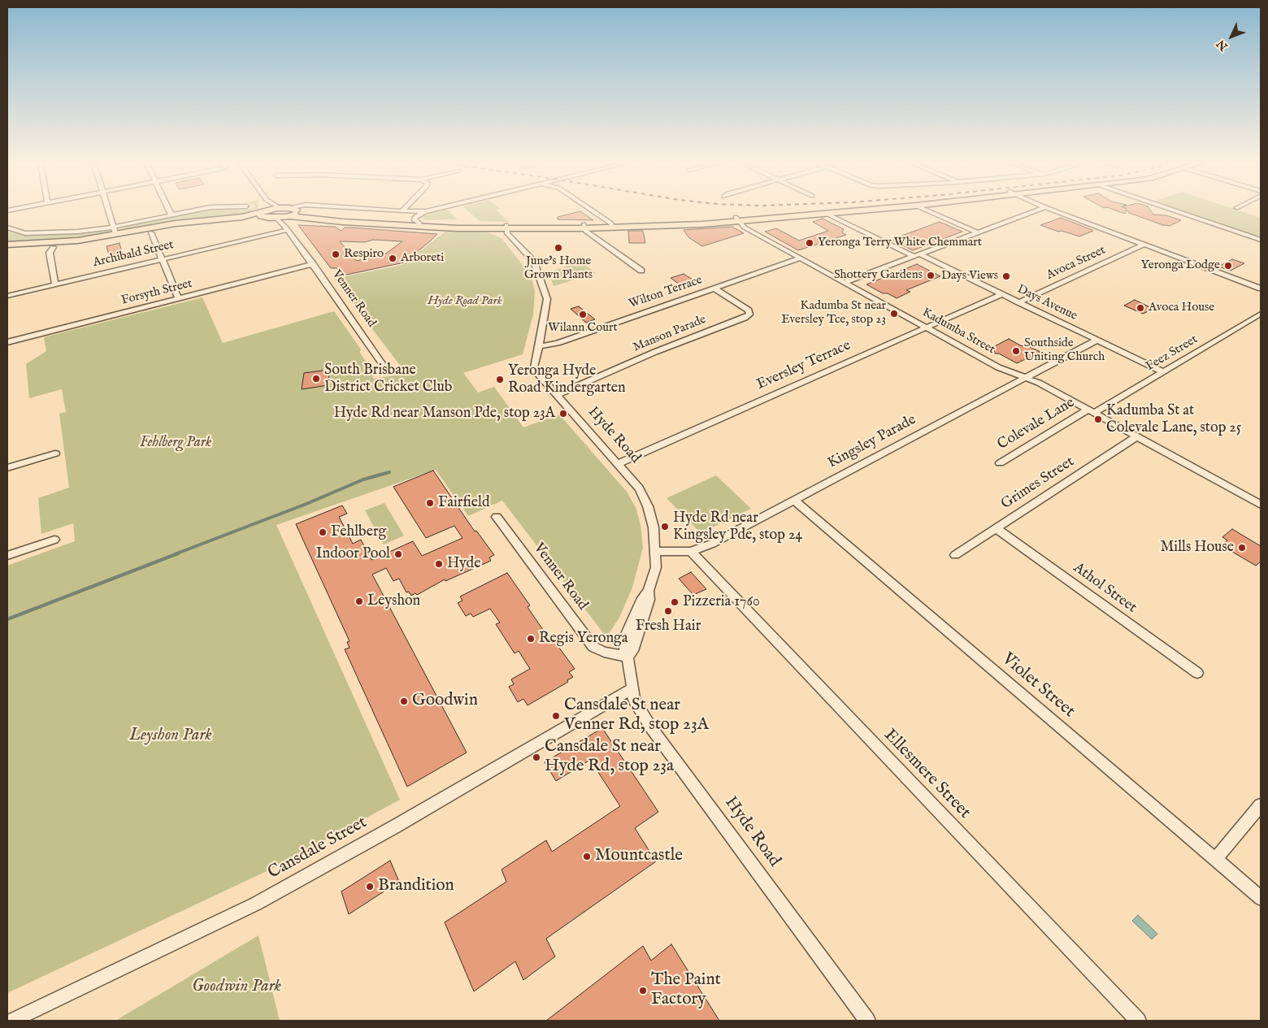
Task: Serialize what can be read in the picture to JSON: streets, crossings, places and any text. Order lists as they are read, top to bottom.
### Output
{
  "streets": {
    "street": [
      "Archibald Street",
      "Avoca Street",
      "Forsyth Street",
      "Wilton Terrace",
      "Venner Road",
      "Days Avenue",
      "Kadumba Street",
      "Manson Parade",
      "Feez Street",
      "Eversley Terrace",
      "Colevale Lane",
      "Hyde Road",
      "Kingsley Parade",
      "Grimes Street",
      "Athol Street",
      "Violet Street",
      "Ellesmere Street",
      "Cansdale Street"
    ]
  },
  "crossings": [
    ["Archibald Street", "Venner Road"],
    ["Avoca Street", "Days Avenue"],
    ["Forsyth Street", "Venner Road"],
    ["Wilton Terrace", "Kadumba Street"],
    ["Wilton Terrace", "Manson Parade"],
    ["Wilton Terrace", "Hyde Road"],
    ["Venner Road", "Hyde Road"],
    ["Days Avenue", "Feez Street"],
    ["Days Avenue", "Eversley Terrace"],
    ["Days Avenue", "Kingsley Parade"],
    ["Kadumba Street", "Feez Street"],
    ["Kadumba Street", "Eversley Terrace"],
    ["Kadumba Street", "Colevale Lane"],
    ["Kadumba Street", "Kingsley Parade"],
    ["Kadumba Street", "Grimes Street"],
    ["Manson Parade", "Hyde Road"],
    ["Feez Street", "Colevale Lane"],
    ["Eversley Terrace", "Hyde Road"],
    ["Hyde Road", "Kingsley Parade"],
    ["Hyde Road", "Cansdale Street"],
    ["Kingsley Parade", "Violet Street"],
    ["Kingsley Parade", "Ellesmere Street"],
    ["Grimes Street", "Athol Street"]
  ],
  "parks": [
    "Hyde Road Park",
    "Fehlberg Park",
    "Leyshon Park",
    "Goodwin Park"
  ],
  "places": [
    "Yeronga Terry White Chemmart",
    "June's Home Grown Plants",
    "Respiro",
    "Arboreti",
    "Yeronga Lodge",
    "Shottery Gardens",
    "Days Views",
    "Avoca House",
    "Kadumba St near Eversley Tce, stop 23",
    "Wilann Court",
    "Southside Uniting Church",
    "South Brisbane District Cricket Club",
    "Yeronga Hyde Road Kindergarten",
    "Hyde Rd near Manson Pde, stop 23A",
    "Kadumba St at Colevale Lane, stop 25",
    "Fairfield",
    "Hyde Rd near Kingsley Pde, stop 24",
    "Fehlberg",
    "Mills House",
    "Indoor Pool",
    "Hyde",
    "Leyshon",
    "Pizzeria 1760",
    "Fresh Hair",
    "Regis Yeronga",
    "Goodwin",
    "Cansdale St near Venner Rd, stop 23A",
    "Cansdale St near Hyde Rd, stop 23a",
    "Mountcastle",
    "Brandition",
    "The Paint Factory"
  ],
  "north": "bottom left"
}
